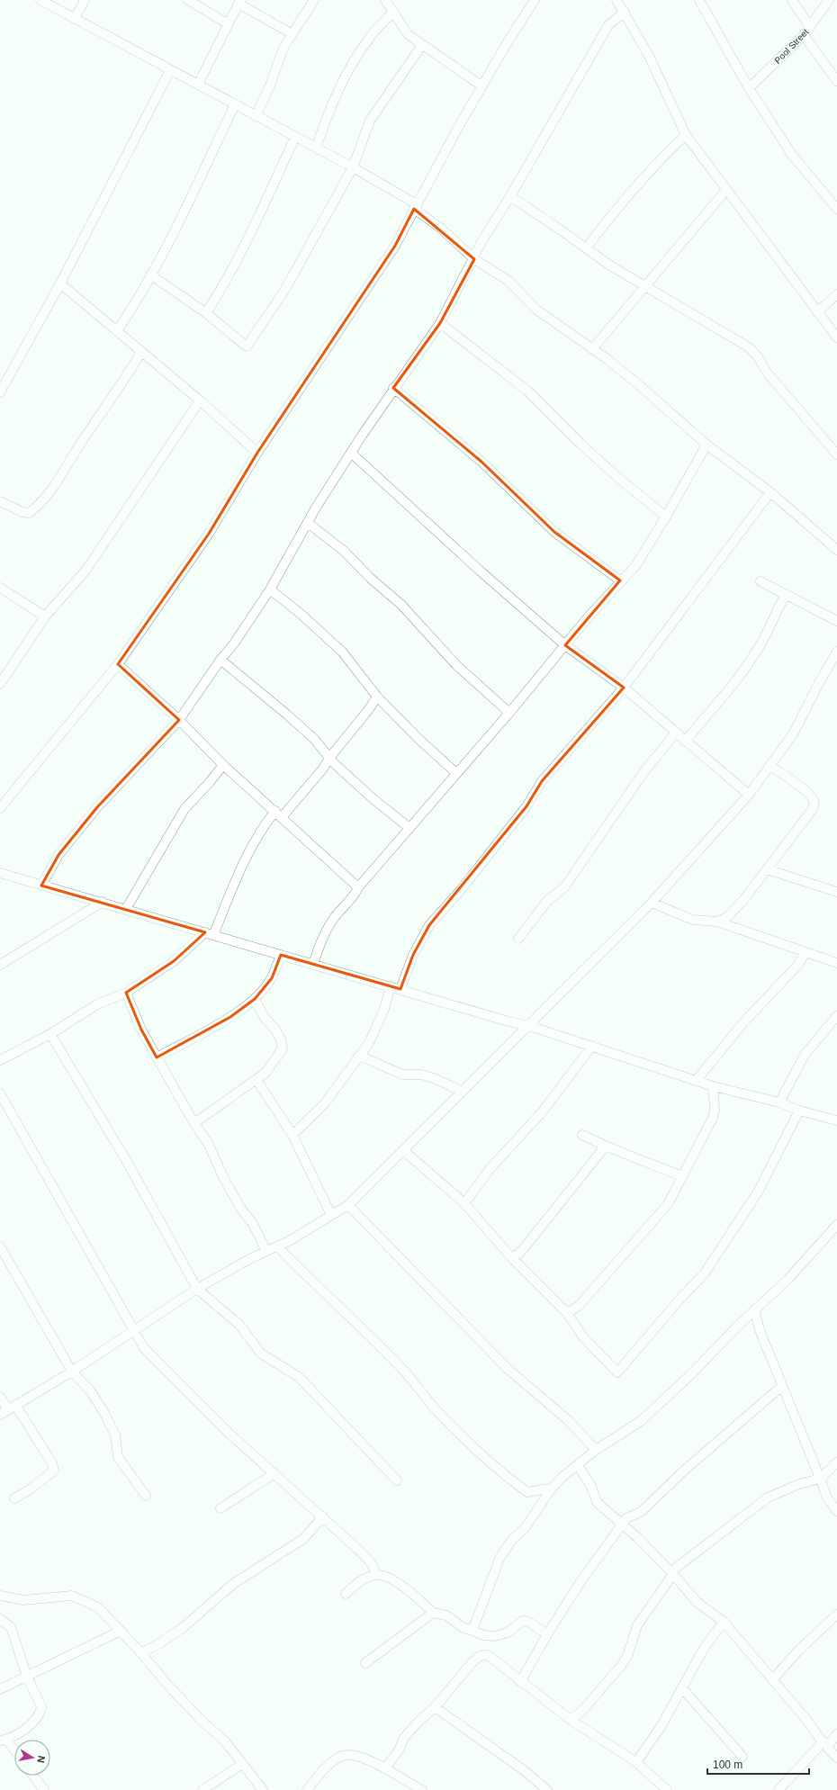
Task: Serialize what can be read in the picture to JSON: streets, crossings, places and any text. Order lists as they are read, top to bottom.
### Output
{
  "streets": {
    "street": ["Pool Street"]
  },
  "scale_bar": "100 m",
  "north": "right"
}
